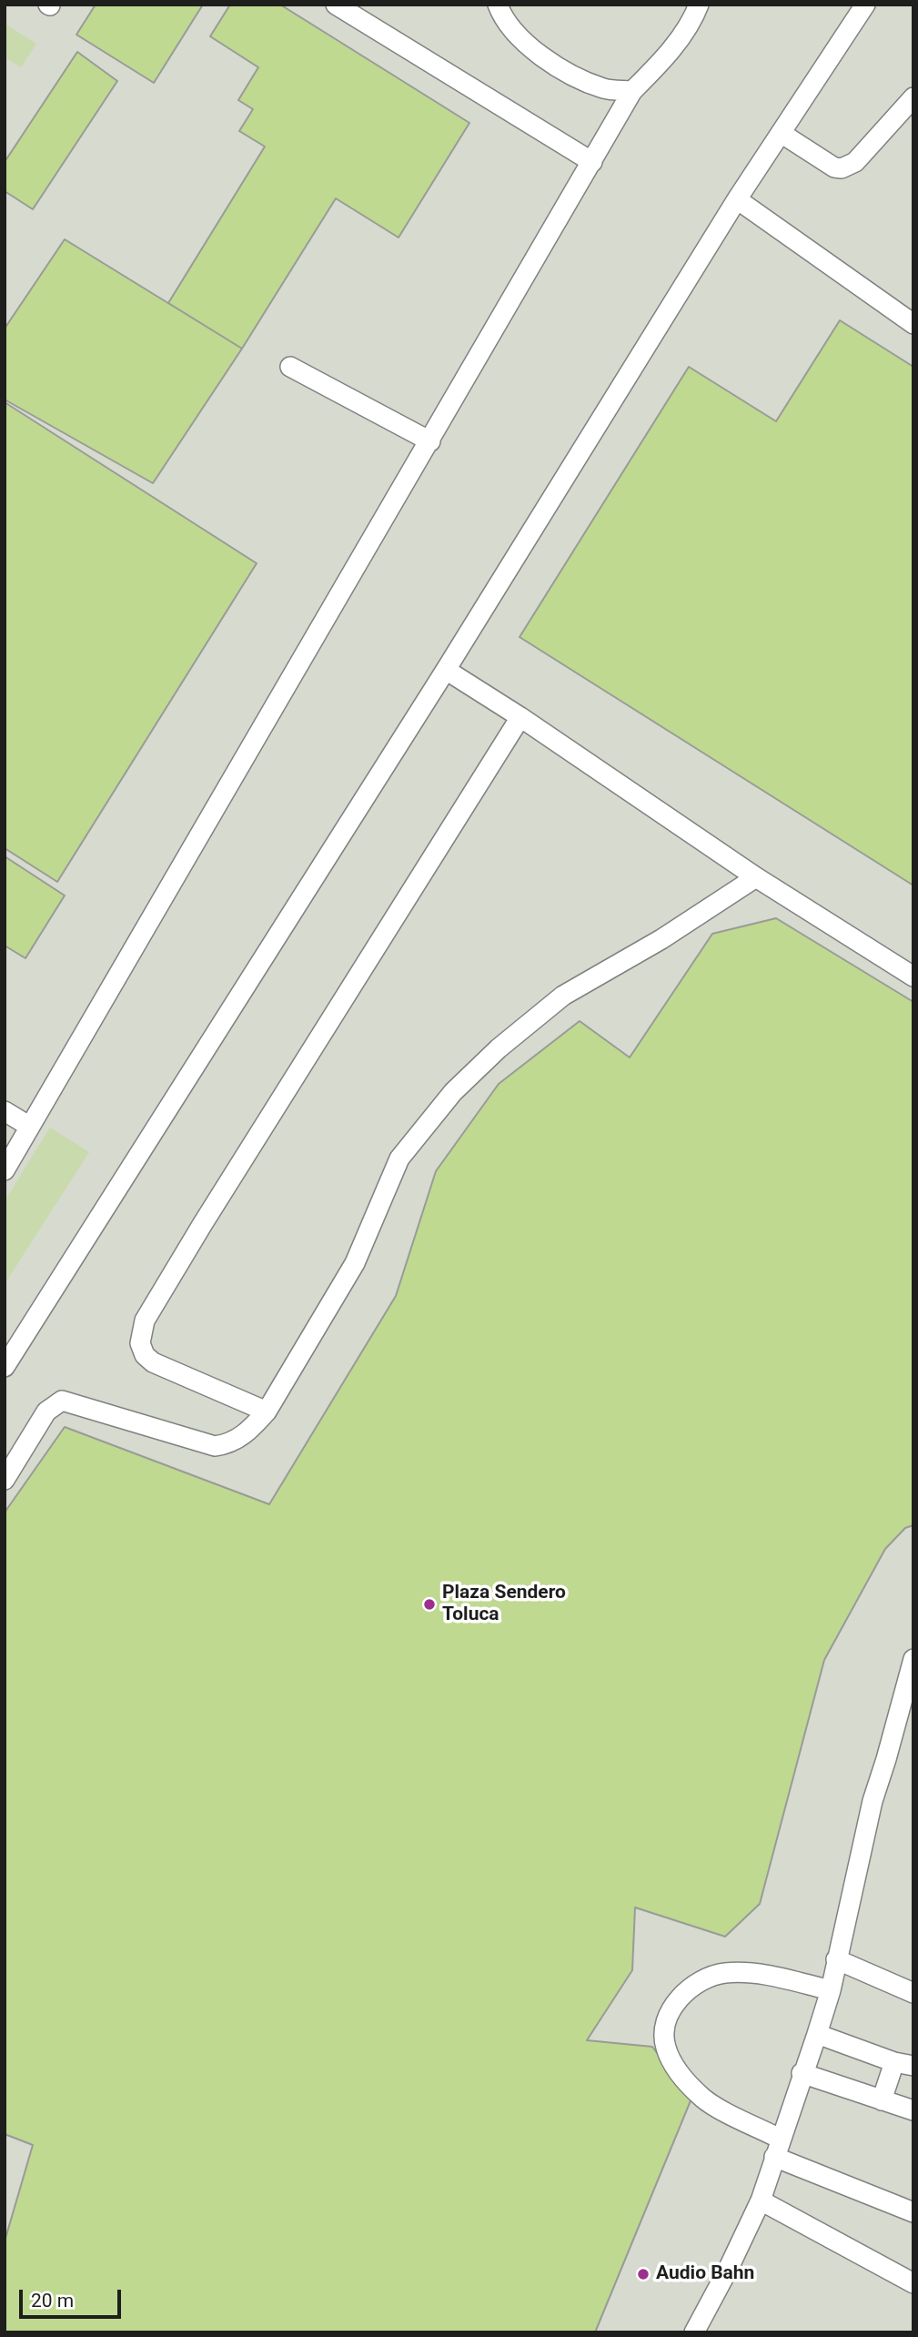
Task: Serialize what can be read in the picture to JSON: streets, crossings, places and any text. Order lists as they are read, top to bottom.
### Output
{
  "places": ["Plaza Sendero Toluca", "Audio Bahn"],
  "scale_bar": "20 m"
}
